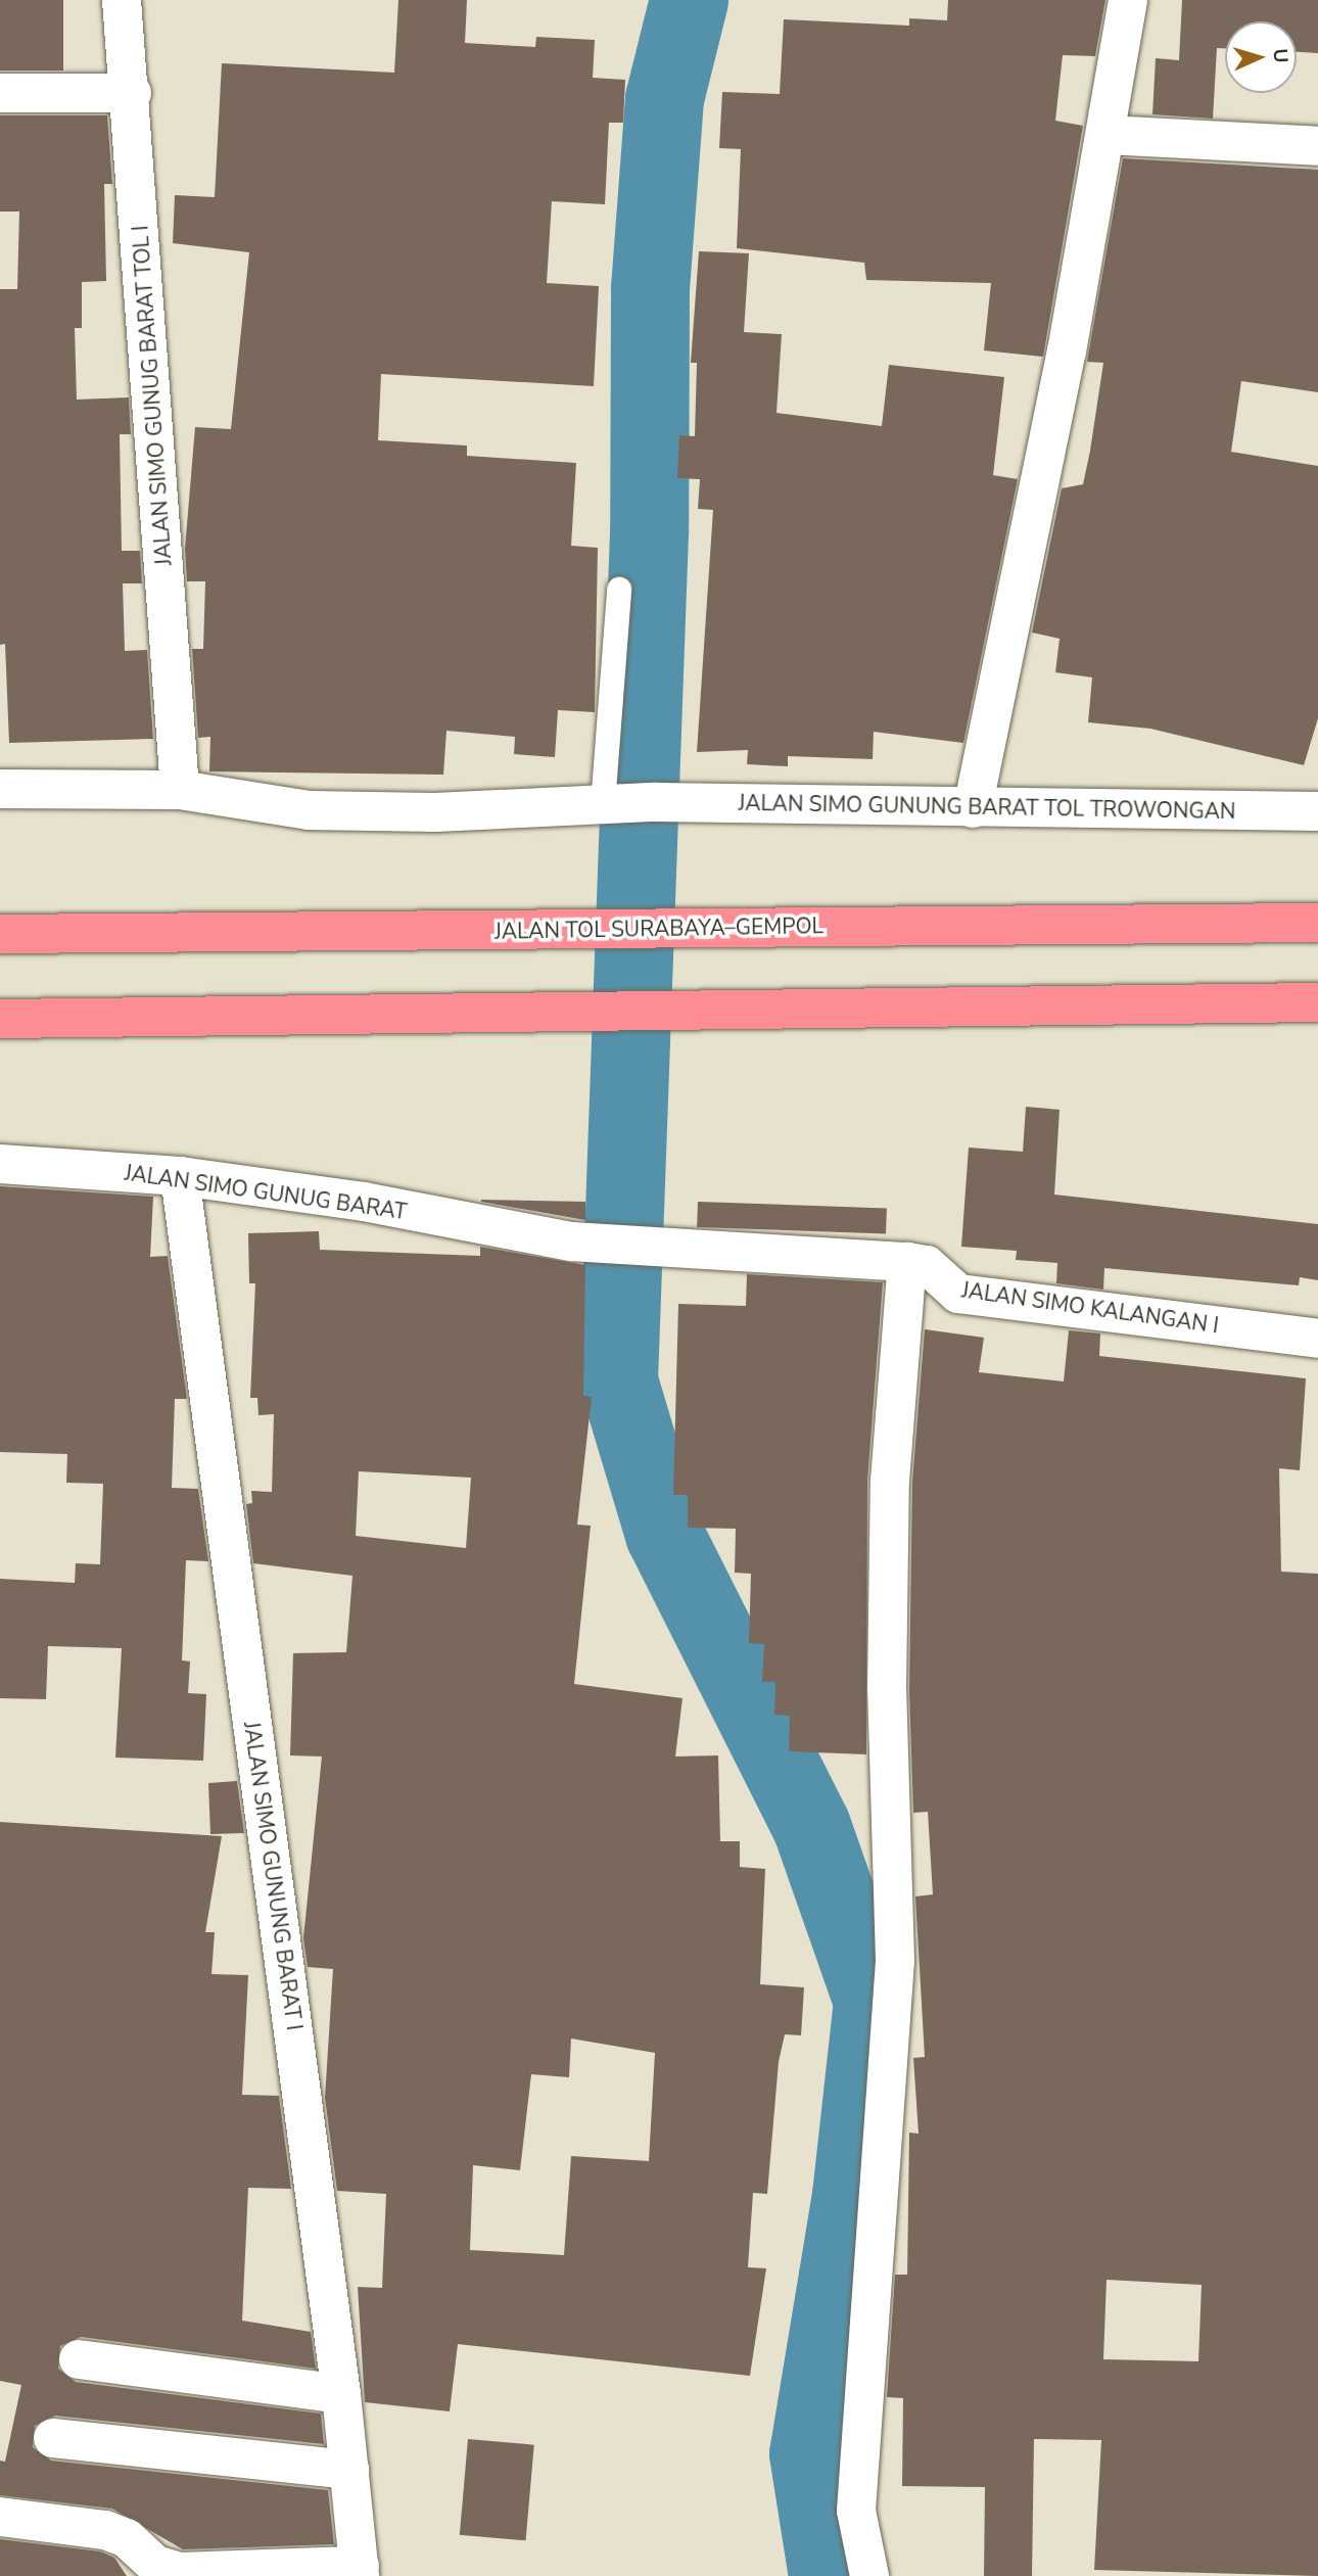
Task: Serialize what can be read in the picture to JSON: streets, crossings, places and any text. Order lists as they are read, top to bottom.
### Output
{
  "streets": {
    "highway": ["JALAN TOL SURABAYA–GEMPOL"],
    "street": [
      "JALAN SIMO GUNUG BARAT TOL I",
      "JALAN SIMO GUNUNG BARAT TOL TROWONGAN",
      "JALAN SIMO GUNUG BARAT",
      "JALAN SIMO KALANGAN I",
      "JALAN SIMO GUNUNG BARAT I"
    ]
  },
  "crossings": [
    ["JALAN SIMO GUNUG BARAT TOL I", "JALAN SIMO GUNUNG BARAT TOL TROWONGAN"],
    ["JALAN SIMO GUNUG BARAT", "JALAN SIMO KALANGAN I"],
    ["JALAN SIMO GUNUG BARAT", "JALAN SIMO GUNUNG BARAT I"]
  ],
  "north": "right"
}
